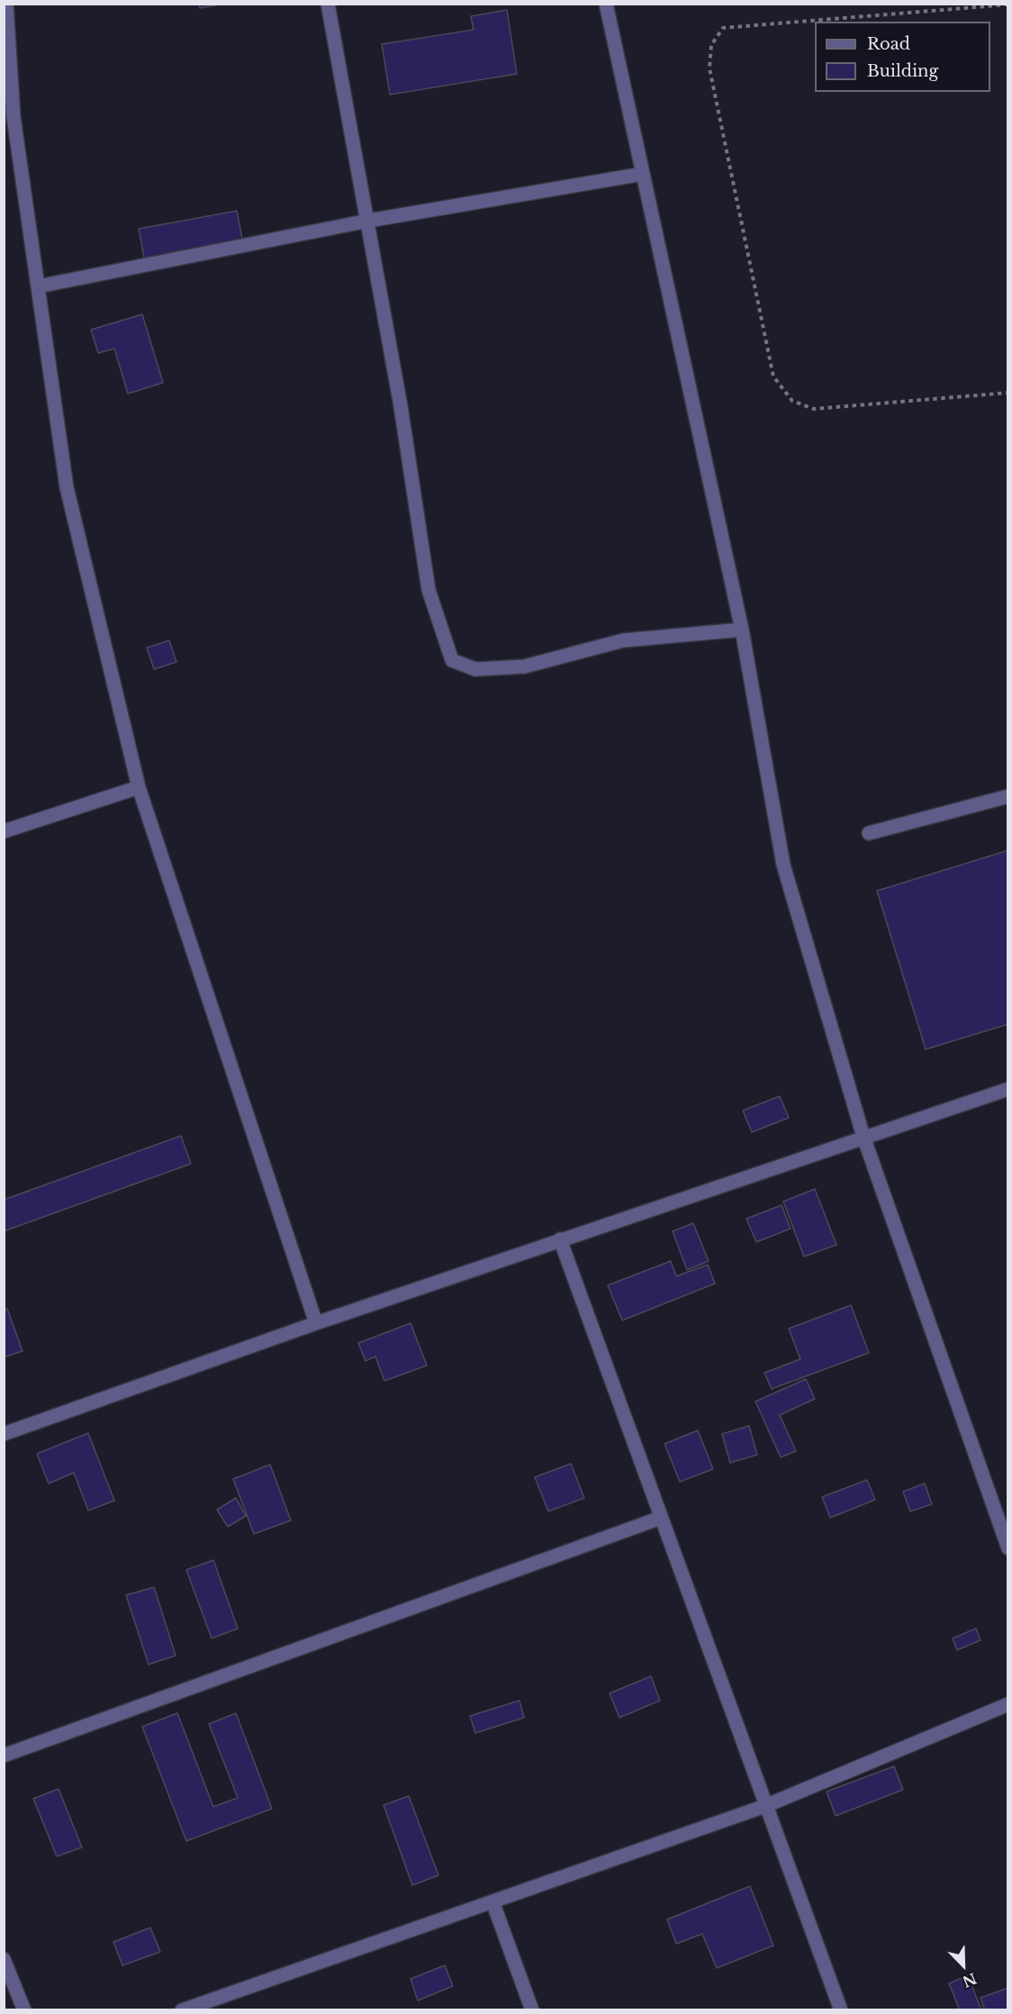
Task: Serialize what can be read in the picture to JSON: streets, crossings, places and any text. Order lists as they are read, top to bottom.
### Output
{
  "legend": ["Road", "Building"],
  "north": "bottom right"
}
